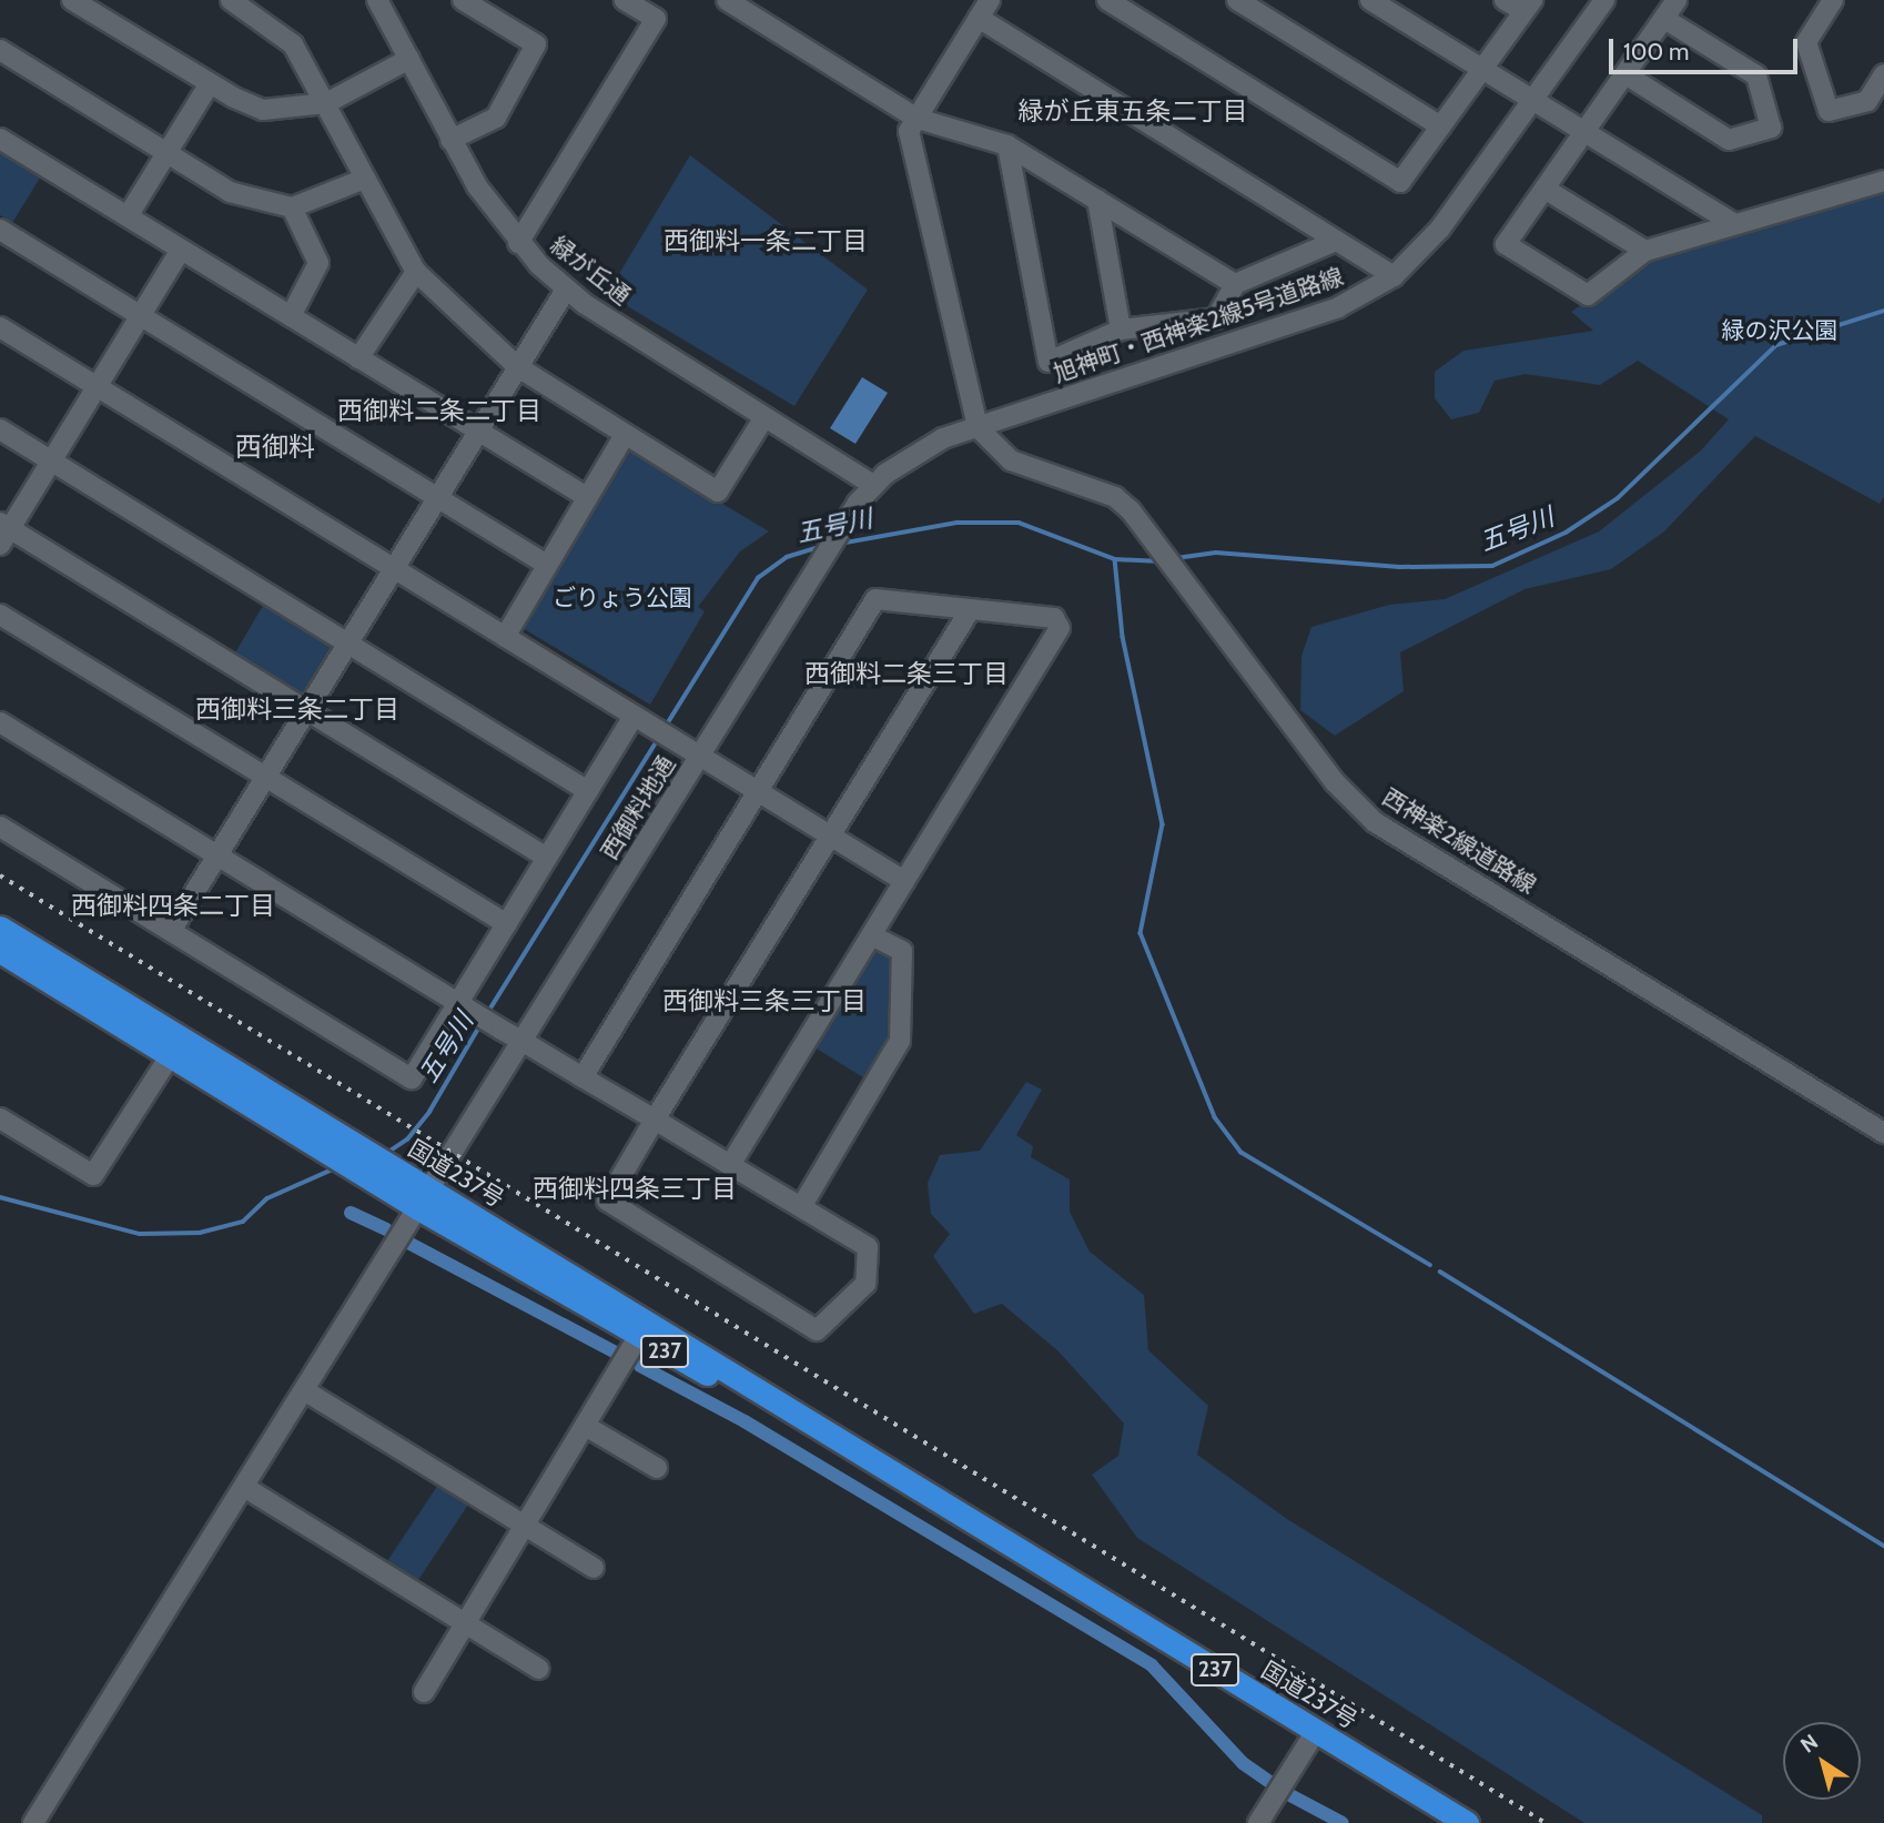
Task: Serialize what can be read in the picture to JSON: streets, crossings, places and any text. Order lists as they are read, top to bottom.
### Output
{
  "streets": {
    "highway": ["国道237号", "237"],
    "street": [
      "緑が丘通",
      "旭神町・西神楽2線5号道路線",
      "西御料地通",
      "西神楽2線道路線"
    ]
  },
  "crossings": [
    ["緑が丘通", "旭神町・西神楽2線5号道路線"],
    ["緑が丘通", "西御料地通"],
    ["旭神町・西神楽2線5号道路線", "西御料地通"],
    ["旭神町・西神楽2線5号道路線", "西神楽2線道路線"]
  ],
  "districts": [
    "緑が丘東五条二丁目",
    "西御料一条二丁目",
    "西御料二条二丁目",
    "西御料",
    "西御料二条三丁目",
    "西御料三条二丁目",
    "西御料四条二丁目",
    "西御料三条三丁目",
    "西御料四条三丁目"
  ],
  "water": ["五号川"],
  "parks": ["緑の沢公園", "ごりょう公園"],
  "scale_bar": "100 m",
  "north": "top left"
}
